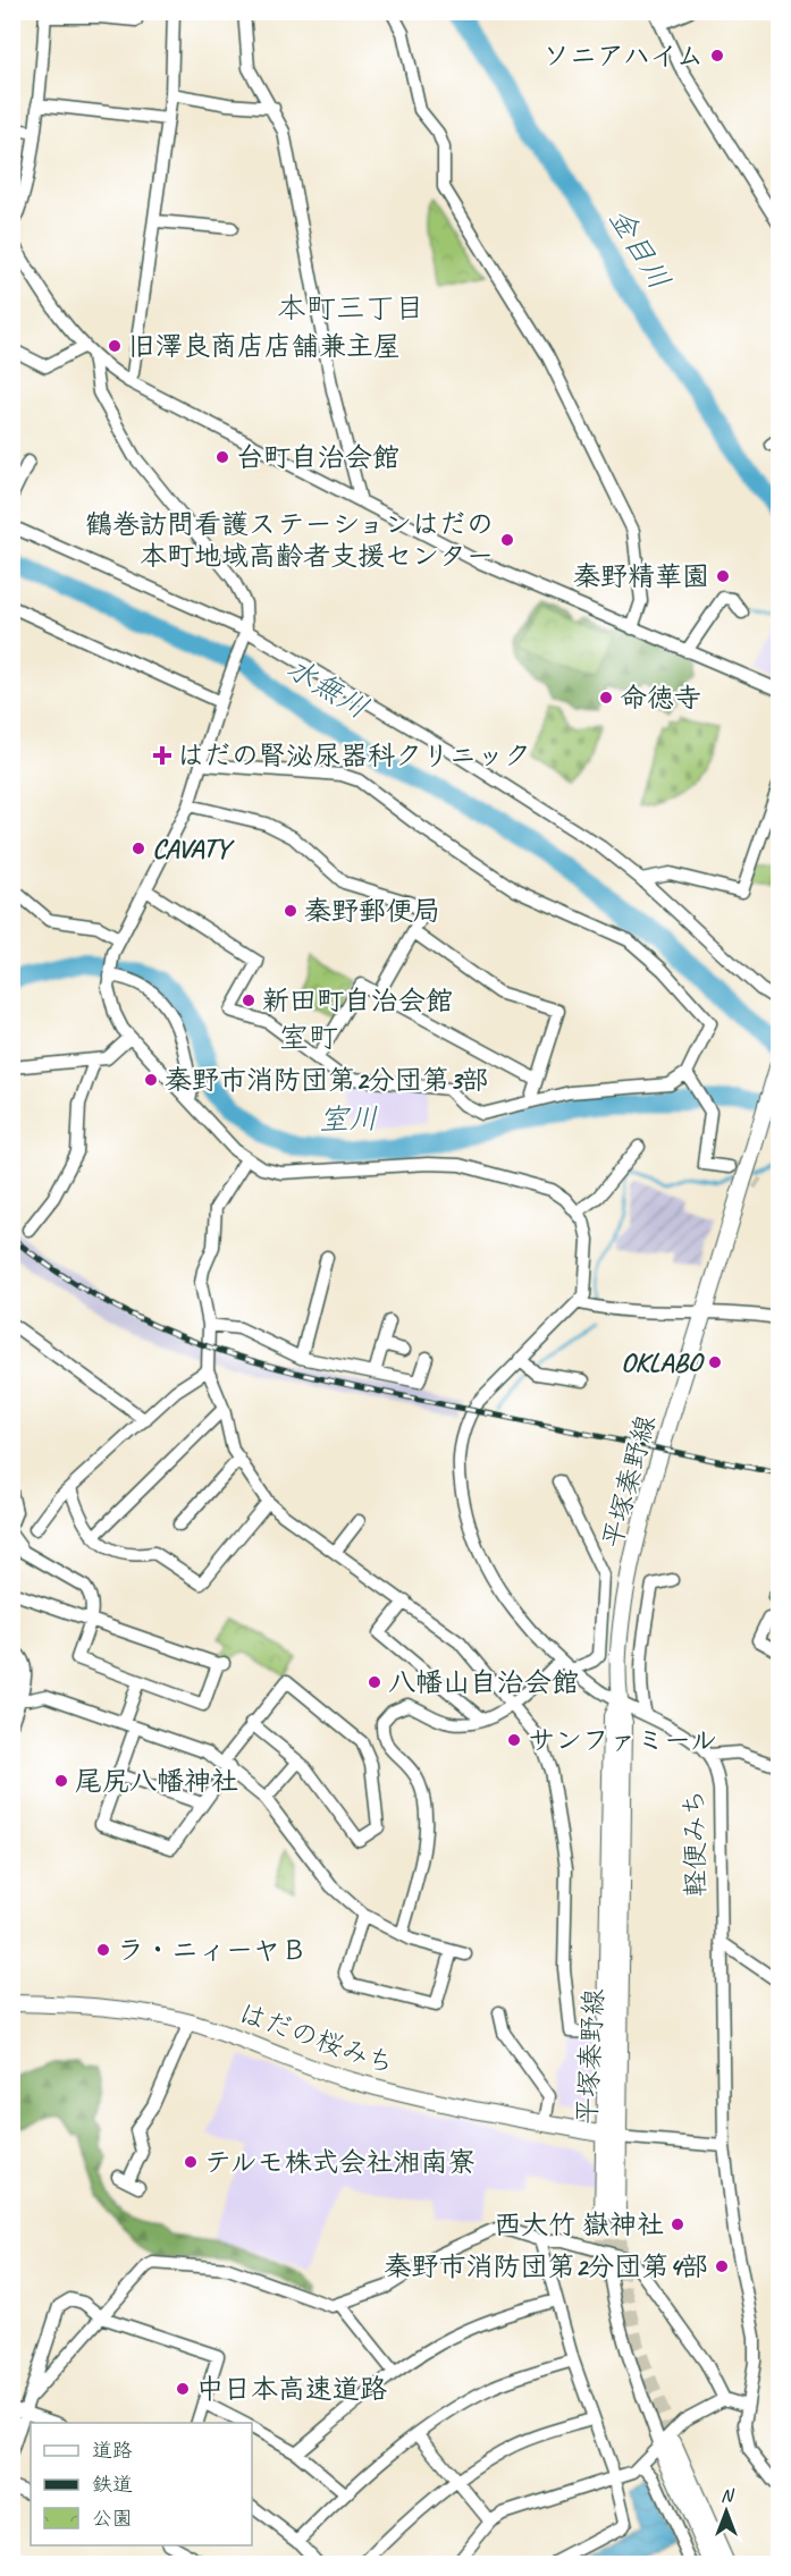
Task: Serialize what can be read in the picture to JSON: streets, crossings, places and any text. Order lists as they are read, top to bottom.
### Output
{
  "streets": {
    "main road": ["平塚秦野線", "はだの桜みち"],
    "street": ["軽便みち"]
  },
  "crossings": [
    ["平塚秦野線", "軽便みち"],
    ["平塚秦野線", "はだの桜みち"]
  ],
  "districts": ["本町三丁目", "室町"],
  "water": ["金目川", "水無川", "室川"],
  "places": {
    "other": [
      "ソニアハイム",
      "旧澤良商店店舗兼主屋",
      "台町自治会館",
      "鶴巻訪問看護ステーションはだの 本町地域高齢者支援センター",
      "秦野精華園",
      "命徳寺",
      "CAVATY",
      "秦野郵便局",
      "新田町自治会館",
      "秦野市消防団第2分団第3部",
      "OKLABO",
      "八幡山自治会館",
      "サンファミール",
      "尾尻八幡神社",
      "ラ・ニィーヤＢ",
      "テルモ株式会社湘南寮",
      "西大竹 嶽神社",
      "秦野市消防団第2分団第4部",
      "中日本高速道路"
    ],
    "health": ["はだの腎泌尿器科クリニック"]
  },
  "legend": ["道路", "鉄道", "公園"],
  "north": "top"
}
